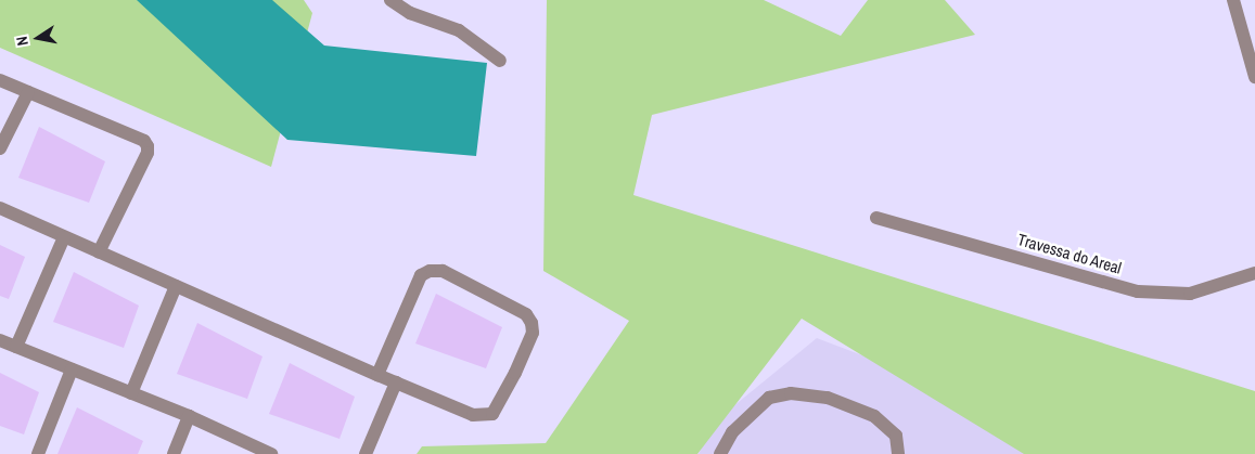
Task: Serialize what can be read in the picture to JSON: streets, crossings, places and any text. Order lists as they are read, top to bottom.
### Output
{
  "streets": {
    "street": ["Travessa do Areal"]
  },
  "north": "left"
}
